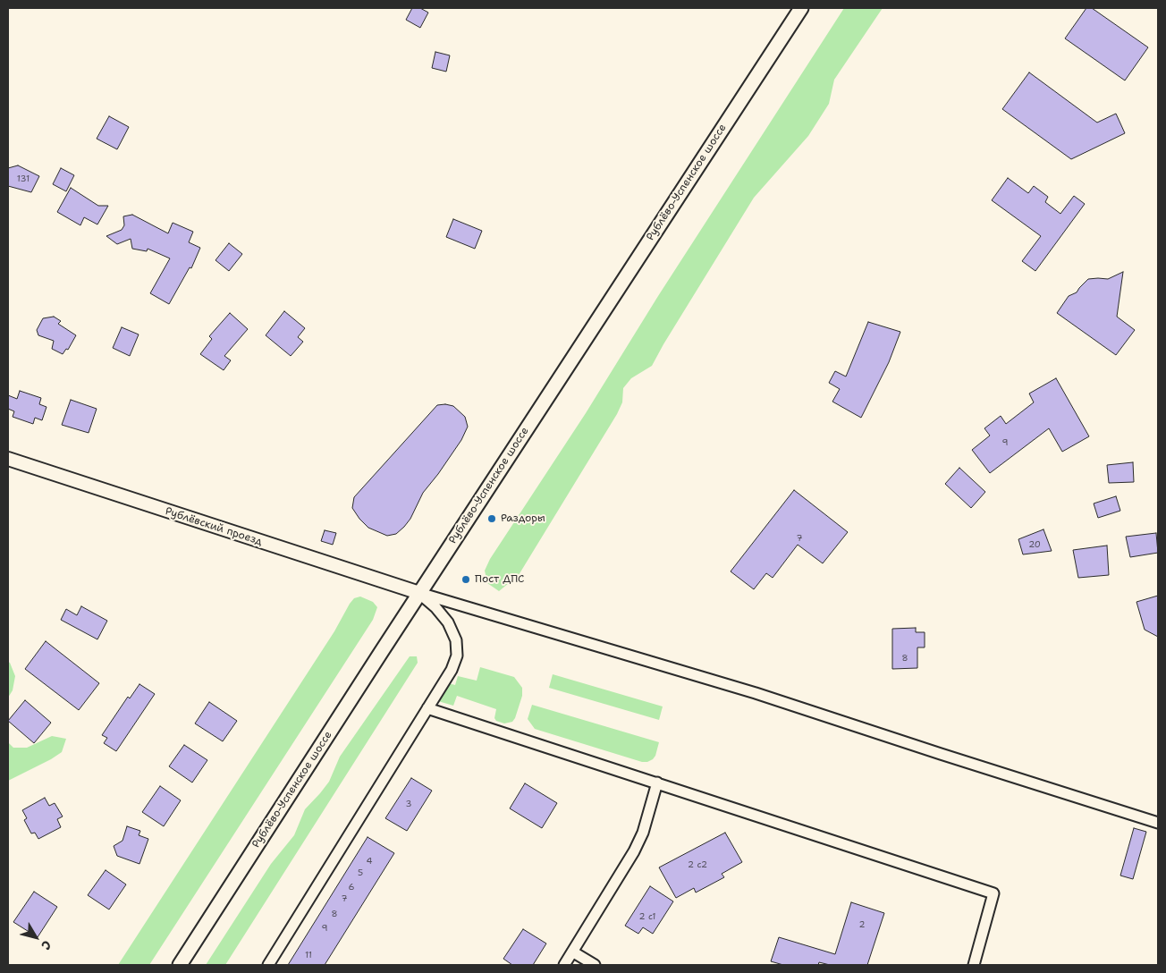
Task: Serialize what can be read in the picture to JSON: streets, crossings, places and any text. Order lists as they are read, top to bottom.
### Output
{
  "streets": {
    "main road": ["Рублёво-Успенское шоссе"],
    "street": ["Рублёвский проезд"]
  },
  "crossings": [
    ["Рублёво-Успенское шоссе", "Рублёвский проезд"]
  ],
  "places": ["Раздоры", "Пост ДПС"],
  "house_numbers": [
    "131",
    "9",
    "7",
    "20",
    "8",
    "3",
    "4",
    "2 с2",
    "5",
    "6",
    "7",
    "8",
    "2 с1",
    "2",
    "9",
    "11"
  ],
  "north": "bottom right"
}
